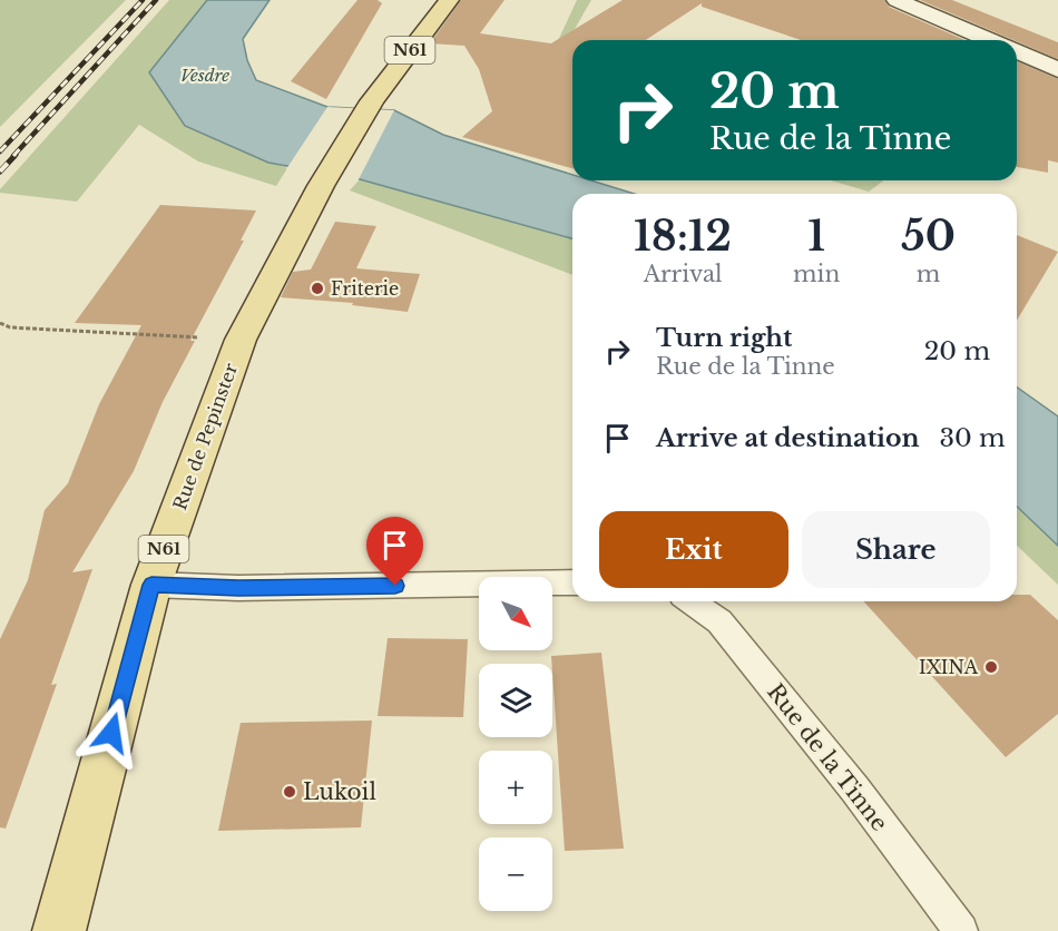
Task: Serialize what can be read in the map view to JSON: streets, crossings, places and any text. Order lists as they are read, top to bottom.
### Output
{
  "streets": {
    "main road": ["N61", "Rue de Pepinster"],
    "lane": ["Rue de la Tinne"]
  },
  "water": ["Vesdre"],
  "places": ["Friterie", "IXINA", "Lukoil"],
  "north": "bottom right",
  "page": {
    "turn": ["20 m", "Rue de la Tinne"],
    "eta": [
      "18:12",
      "Arrival",
      "1",
      "min",
      "50",
      "m"
    ],
    "list": [
      {
        "name": "Turn right",
        "note": "Rue de la Tinne",
        "value": "20 m"
      },
      {
        "name": "Arrive at destination",
        "value": "30 m"
      }
    ],
    "buttons": ["Exit", "Share"],
    "map_buttons": ["+", "−"]
  }
}
